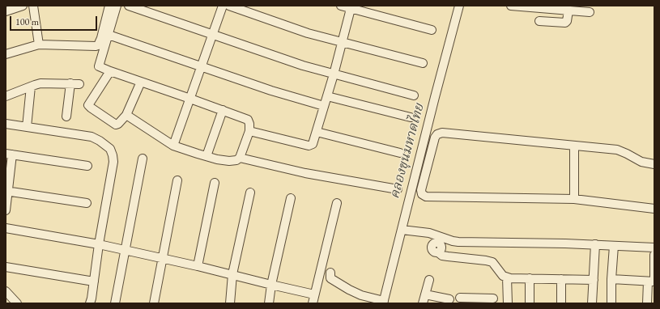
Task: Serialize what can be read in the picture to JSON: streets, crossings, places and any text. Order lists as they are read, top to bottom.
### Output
{
  "water": ["คลองขุนมหาดไทย"],
  "scale_bar": "100 m"
}
